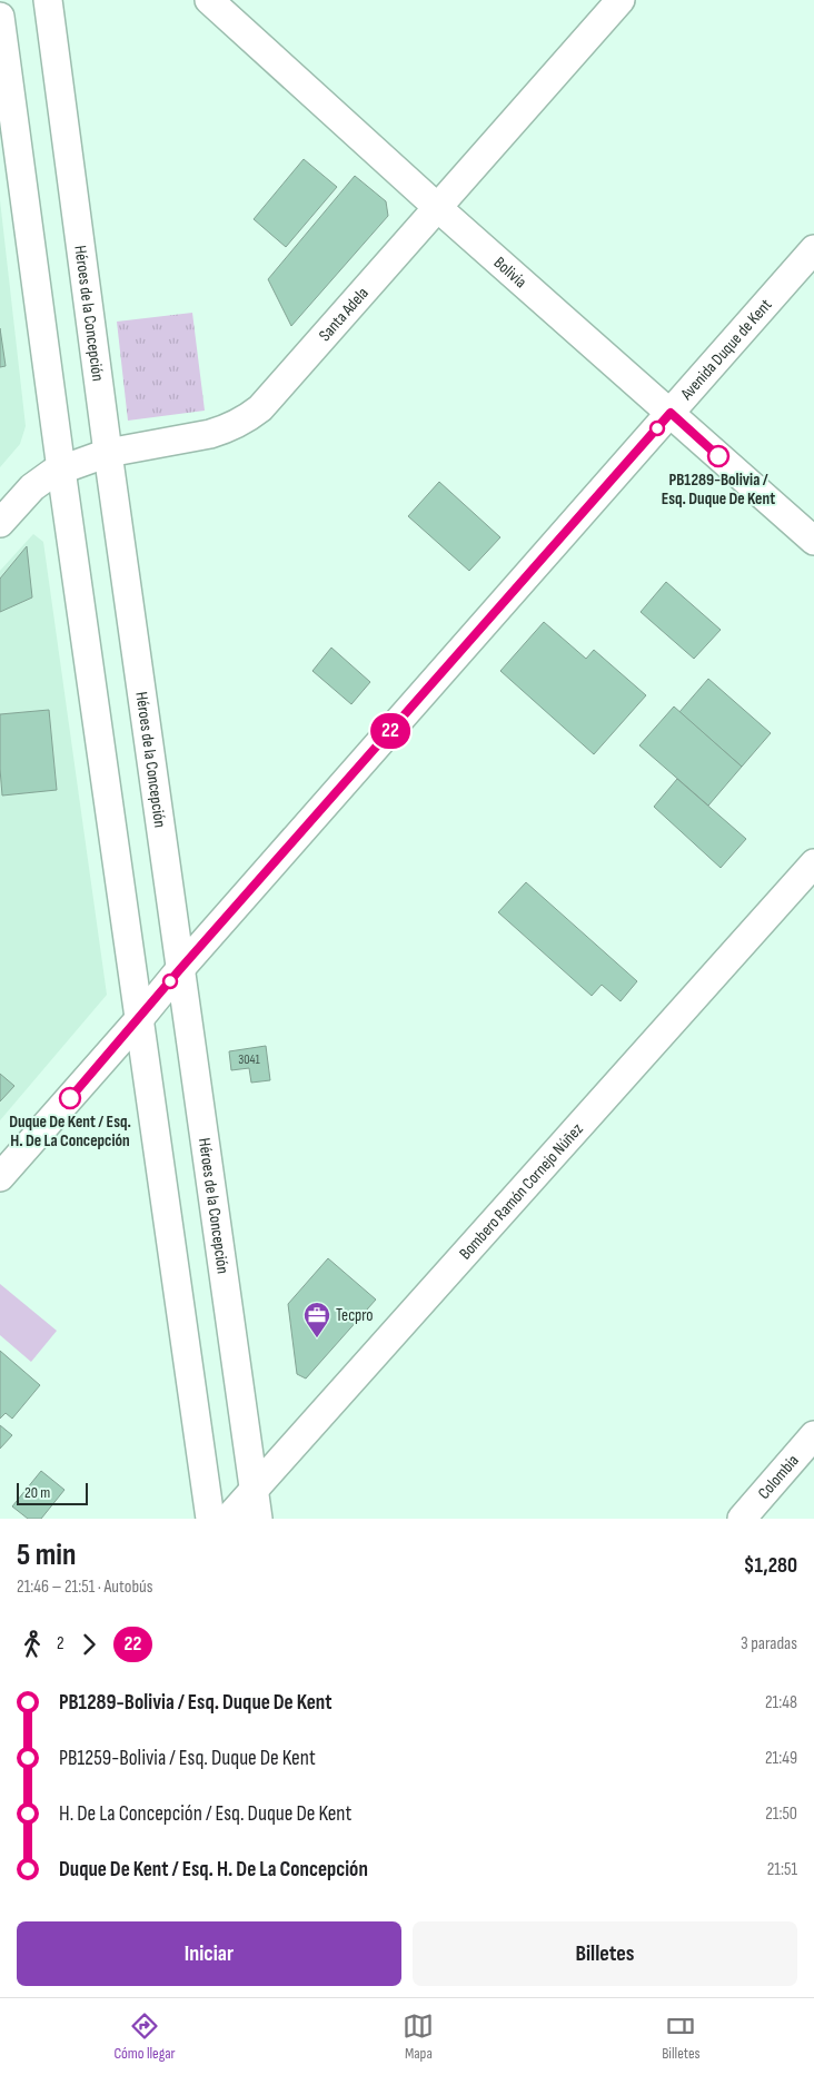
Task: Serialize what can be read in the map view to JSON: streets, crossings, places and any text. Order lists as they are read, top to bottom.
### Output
{
  "streets": {
    "street": [
      "Bolivia",
      "Héroes de la Concepción",
      "Santa Adela",
      "Avenida Duque de Kent",
      "Bombero Ramón Cornejo Núñez",
      "Colombia"
    ]
  },
  "crossings": [
    ["Bolivia", "Santa Adela"],
    ["Bolivia", "Avenida Duque de Kent"],
    ["Héroes de la Concepción", "Santa Adela"],
    ["Héroes de la Concepción", "Avenida Duque de Kent"],
    ["Héroes de la Concepción", "Bombero Ramón Cornejo Núñez"]
  ],
  "places": {
    "other": ["PB1289-Bolivia / Esq. Duque De Kent", "Duque De Kent / Esq. H. De La Concepción"],
    "office": ["Tecpro"]
  },
  "lines": ["bus line 22"],
  "house_numbers": ["3041"],
  "scale_bar": "20 m",
  "page": {
    "on_map": "22",
    "scale": "20 m",
    "heading": ["5 min", "21:46 – 21:51 · Autobús", "$1,280"],
    "legs": ["2", "22", "3 paradas"],
    "list": [
      {
        "name": "PB1289-Bolivia / Esq. Duque De Kent",
        "value": "21:48"
      },
      {
        "name": "PB1259-Bolivia / Esq. Duque De Kent",
        "value": "21:49"
      },
      {
        "name": "H. De La Concepción / Esq. Duque De Kent",
        "value": "21:50"
      },
      {
        "name": "Duque De Kent / Esq. H. De La Concepción",
        "value": "21:51"
      }
    ],
    "buttons": ["Iniciar", "Billetes"],
    "tabs": ["Cómo llegar", "Mapa", "Billetes"]
  }
}
